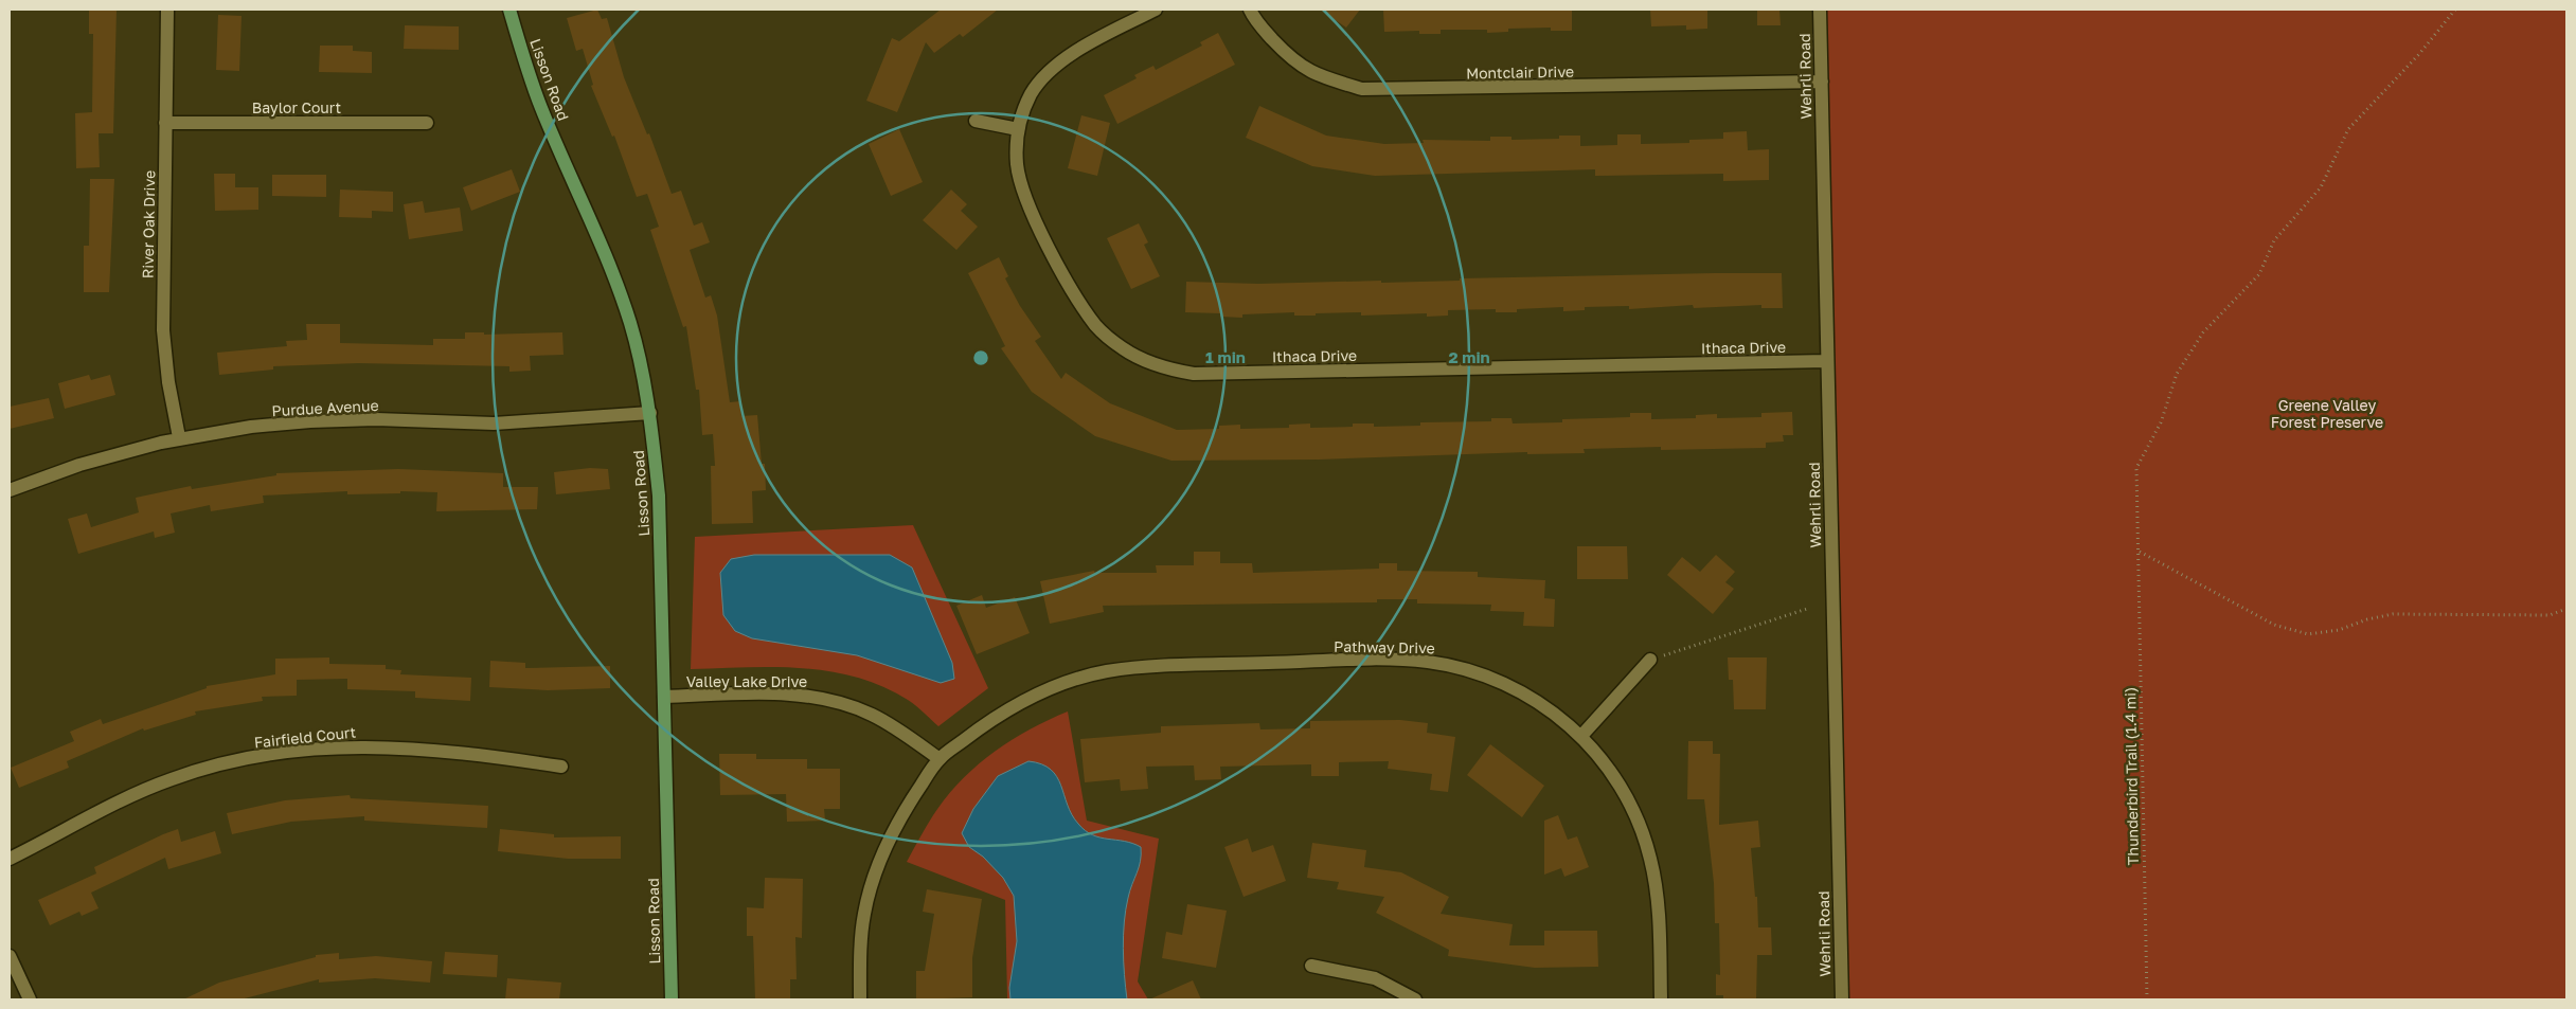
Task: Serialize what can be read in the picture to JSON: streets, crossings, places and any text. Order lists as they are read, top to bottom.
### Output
{
  "streets": {
    "street": [
      "Montclair Drive",
      "Wehrli Road",
      "Lisson Road",
      "Baylor Court",
      "River Oak Drive",
      "Ithaca Drive",
      "Purdue Avenue",
      "Pathway Drive",
      "Valley Lake Drive",
      "Fairfield Court"
    ],
    "path": ["Thunderbird Trail (1.4 mi)"]
  },
  "crossings": [
    ["Montclair Drive", "Wehrli Road"],
    ["Wehrli Road", "Ithaca Drive"],
    ["Lisson Road", "Purdue Avenue"],
    ["Lisson Road", "Valley Lake Drive"],
    ["Baylor Court", "River Oak Drive"],
    ["River Oak Drive", "Purdue Avenue"],
    ["Pathway Drive", "Valley Lake Drive"]
  ],
  "parks": ["Greene Valley Forest Preserve"],
  "rings": ["1 min", "2 min"]
}
